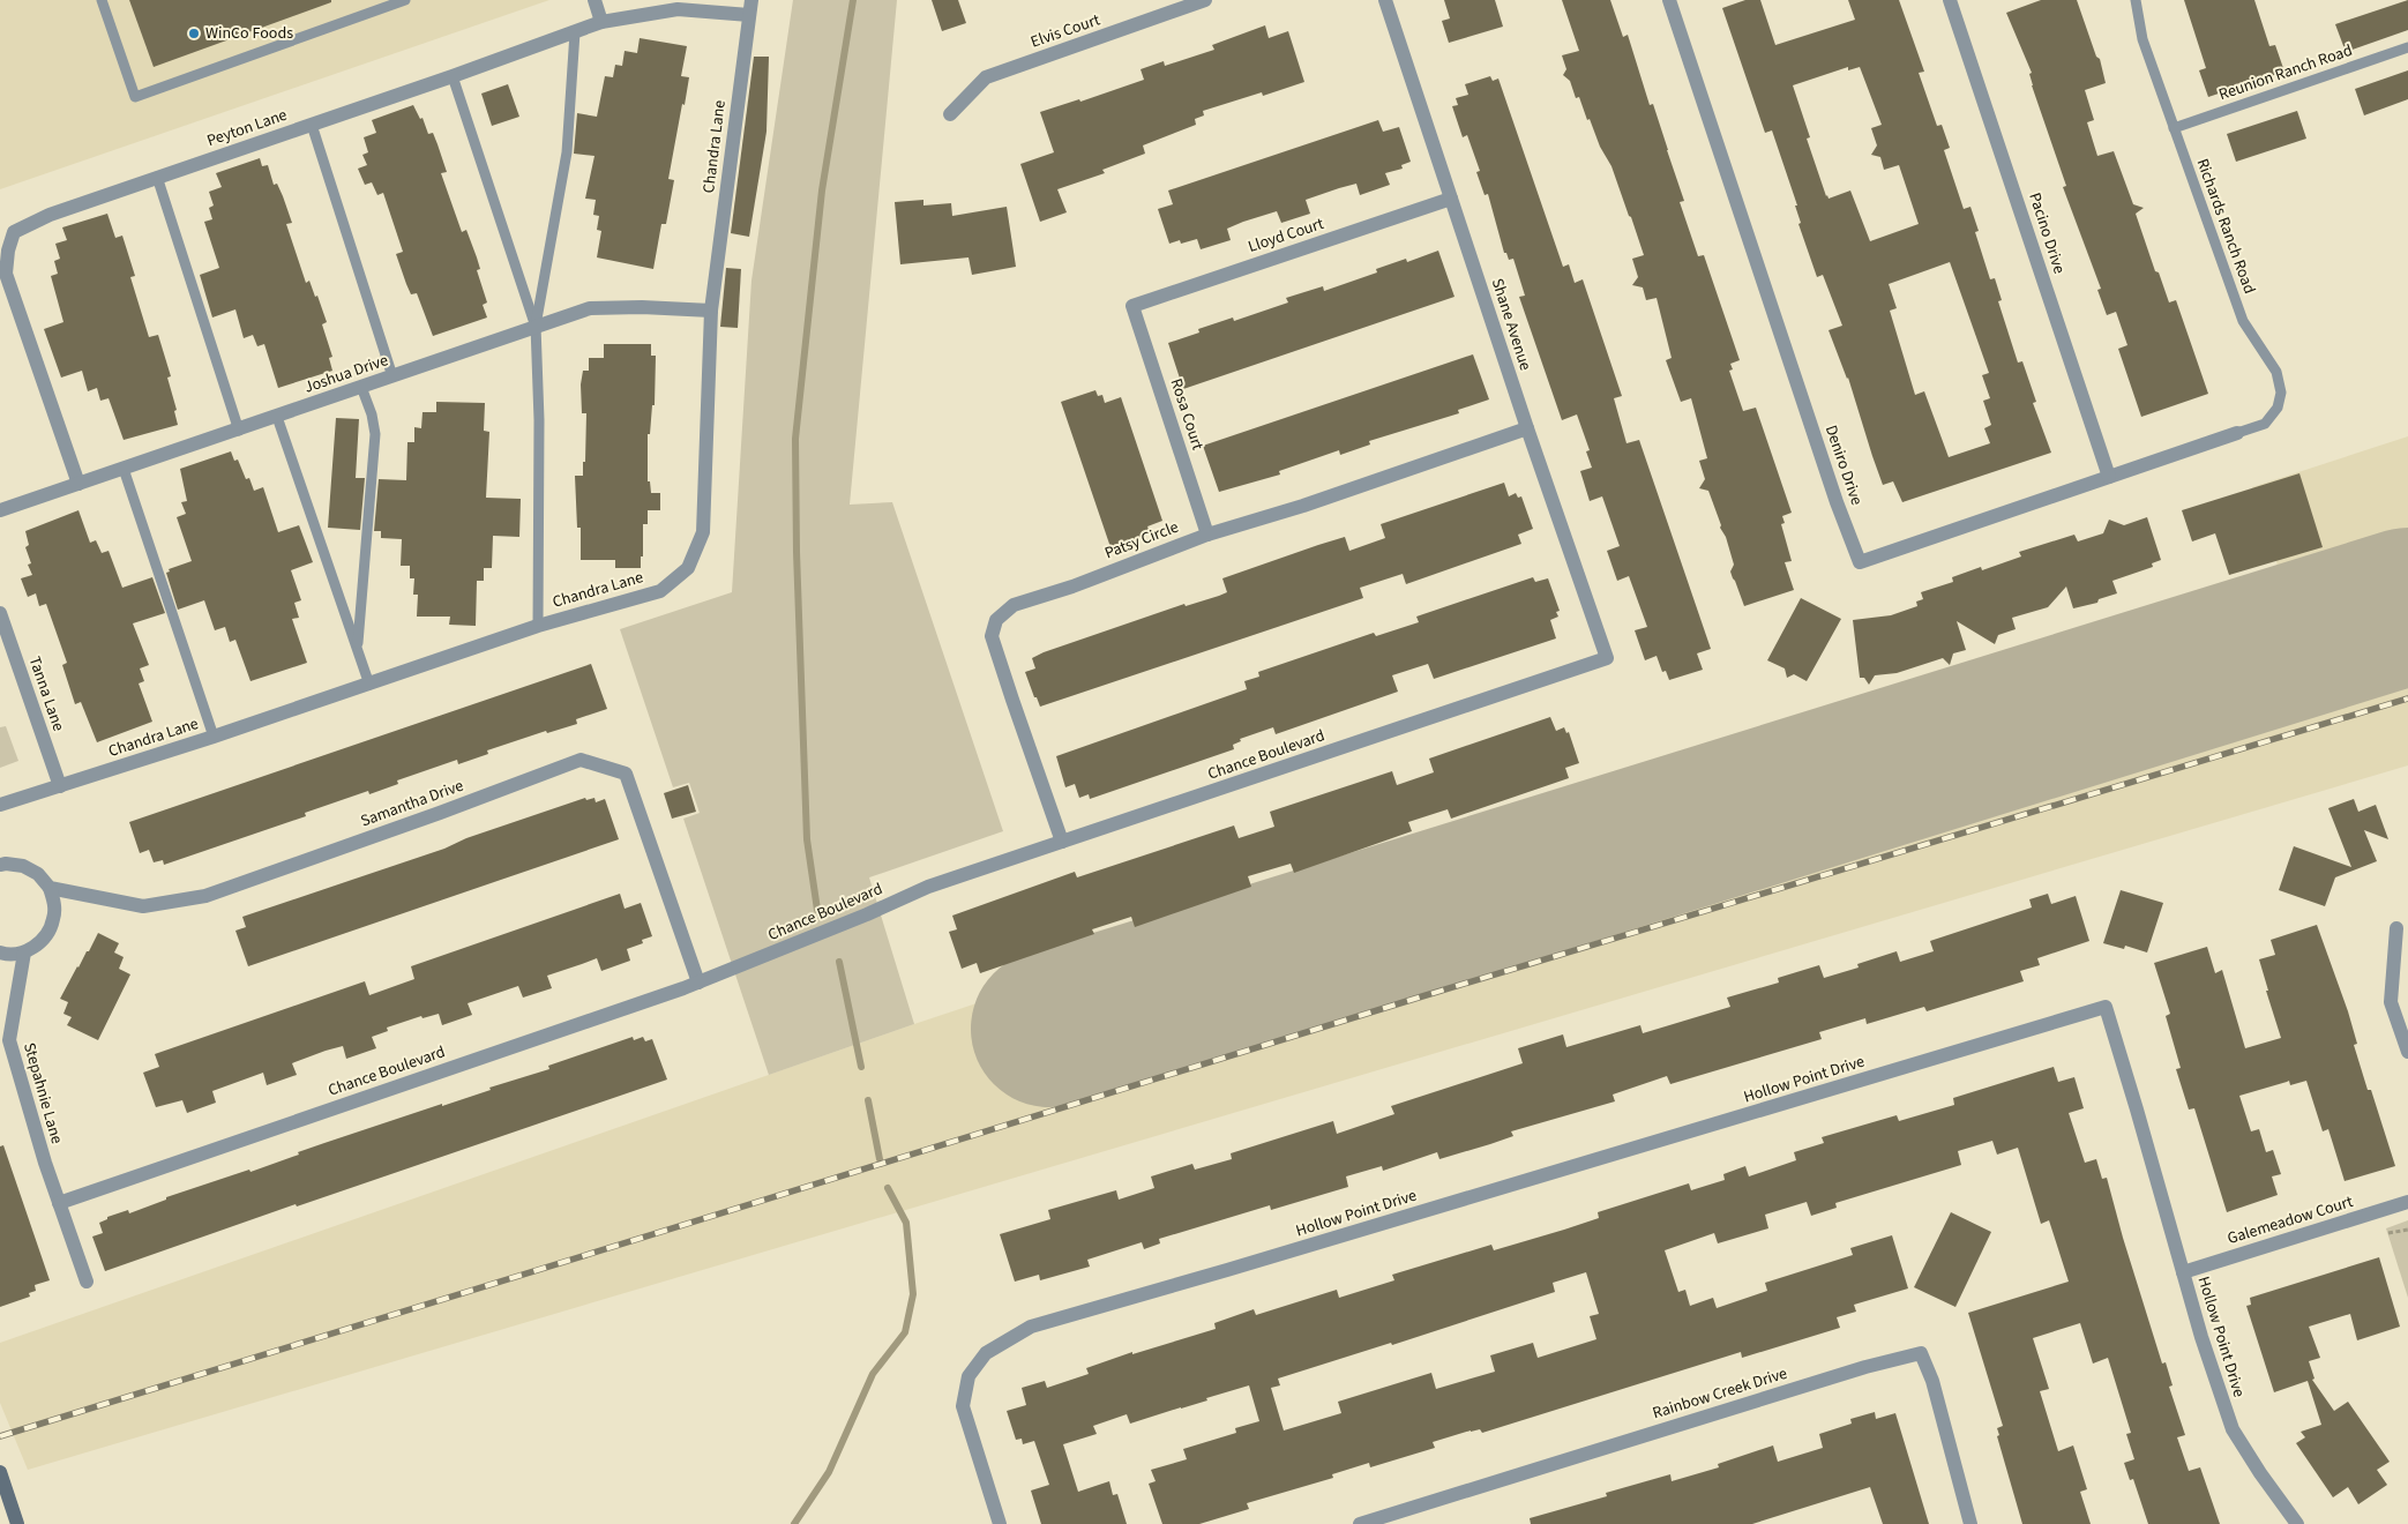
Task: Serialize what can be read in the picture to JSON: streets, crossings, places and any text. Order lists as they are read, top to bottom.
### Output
{
  "streets": {
    "street": [
      "Elvis Court",
      "Peyton Lane",
      "Chandra Lane",
      "Pacino Drive",
      "Lloyd Court",
      "Shane Avenue",
      "Joshua Drive",
      "Rosa Court",
      "Deniro Drive",
      "Patsy Circle",
      "Tanna Lane",
      "Chance Boulevard",
      "Samantha Drive",
      "Hollow Point Drive",
      "Stepahnie Lane",
      "Galemeadow Court",
      "Rainbow Creek Drive"
    ],
    "lane": ["Reunion Ranch Road", "Richards Ranch Road"]
  },
  "crossings": [
    ["Reunion Ranch Road", "Richards Ranch Road"],
    ["Peyton Lane", "Chandra Lane"],
    ["Peyton Lane", "Joshua Drive"],
    ["Chandra Lane", "Joshua Drive"],
    ["Chandra Lane", "Tanna Lane"],
    ["Richards Ranch Road", "Deniro Drive"],
    ["Pacino Drive", "Deniro Drive"],
    ["Lloyd Court", "Shane Avenue"],
    ["Lloyd Court", "Rosa Court"],
    ["Shane Avenue", "Patsy Circle"],
    ["Shane Avenue", "Chance Boulevard"],
    ["Rosa Court", "Patsy Circle"],
    ["Patsy Circle", "Chance Boulevard"],
    ["Chance Boulevard", "Samantha Drive"],
    ["Chance Boulevard", "Stepahnie Lane"],
    ["Hollow Point Drive", "Galemeadow Court"]
  ],
  "places": ["WinCo Foods"]
}
